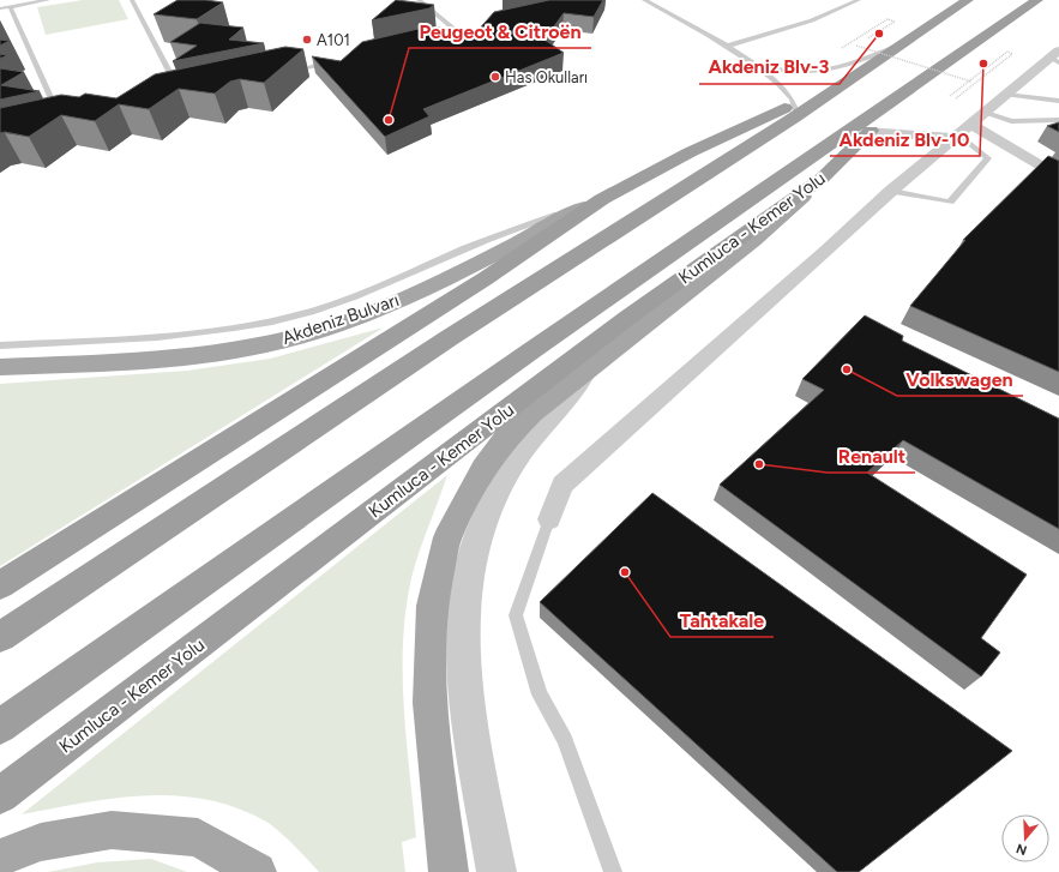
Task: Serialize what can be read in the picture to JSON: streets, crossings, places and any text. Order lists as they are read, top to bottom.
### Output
{
  "streets": {
    "highway": ["Kumluca - Kemer Yolu"],
    "main road": ["Akdeniz Bulvarı"]
  },
  "places": [
    "Akdeniz Blv-3",
    "A101",
    "Akdeniz Blv-10",
    "Has Okulları",
    "Peugeot & Citroën",
    "Volkswagen",
    "Renault",
    "Tahtakale"
  ],
  "north": "bottom"
}
